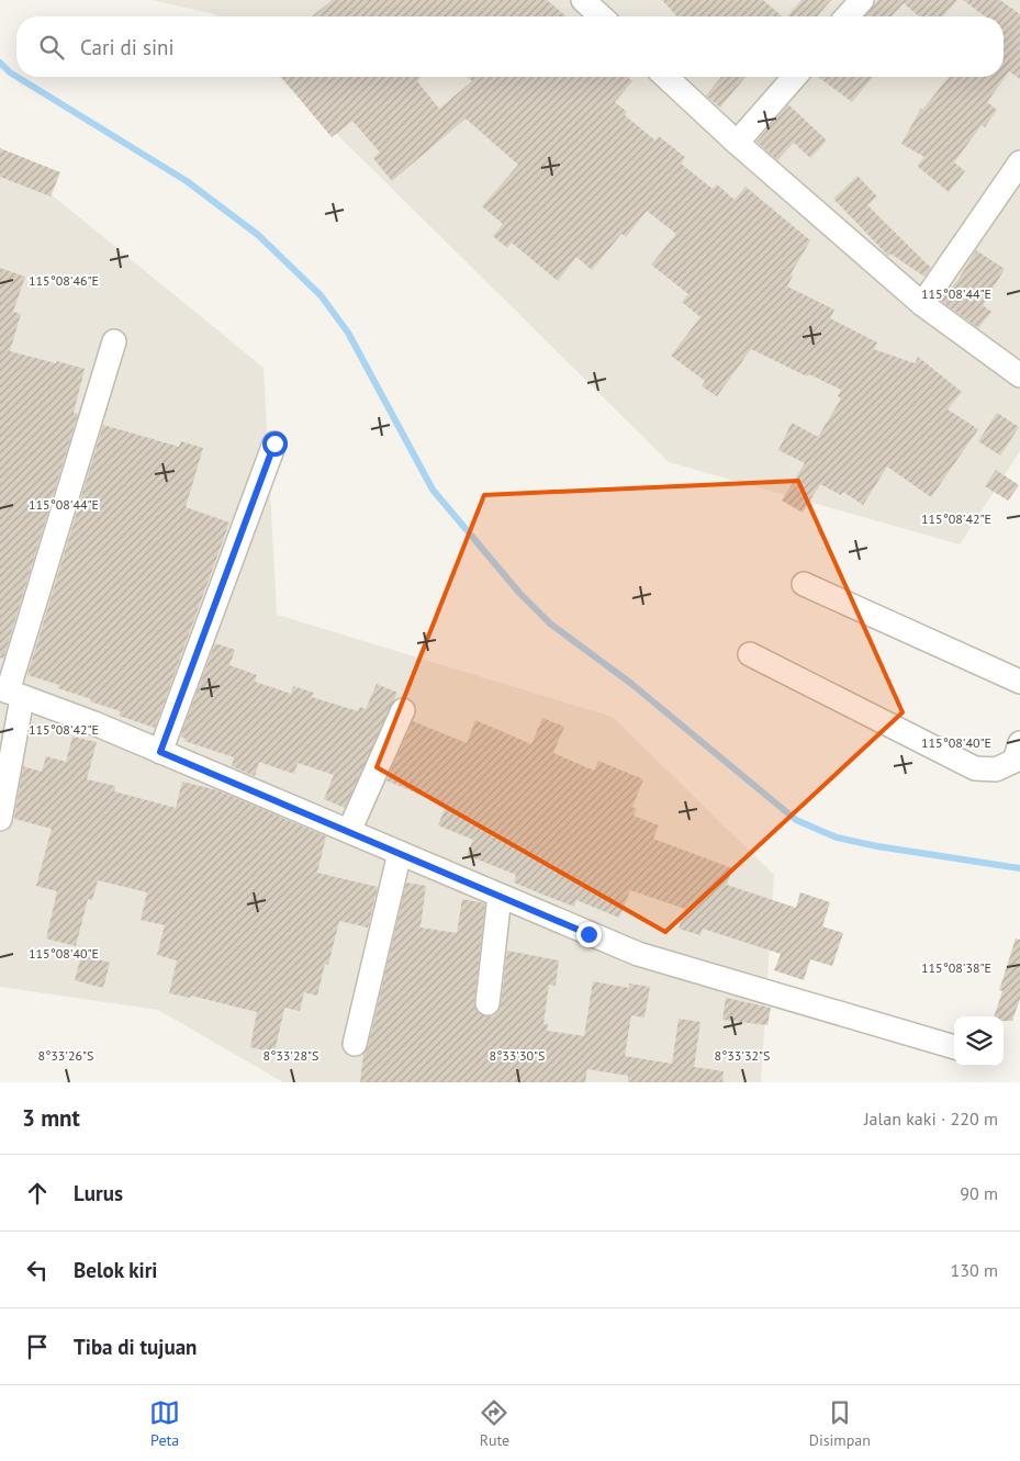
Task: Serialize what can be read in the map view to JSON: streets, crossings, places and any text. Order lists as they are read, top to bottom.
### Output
{
  "page": {
    "search": "Cari di sini",
    "heading": ["3 mnt", "Jalan kaki · 220 m"],
    "list": [
      ["Lurus", "90 m"],
      ["Belok kiri", "130 m"],
      "Tiba di tujuan"
    ],
    "nav": ["Peta", "Rute", "Disimpan"]
  },
  "coordinates": [
    "115°08'46\"E",
    "115°08'44\"E",
    "115°08'42\"E",
    "115°08'40\"E",
    "115°08'38\"E",
    "8°33'26\"S",
    "8°33'28\"S",
    "8°33'30\"S",
    "8°33'32\"S"
  ]
}
